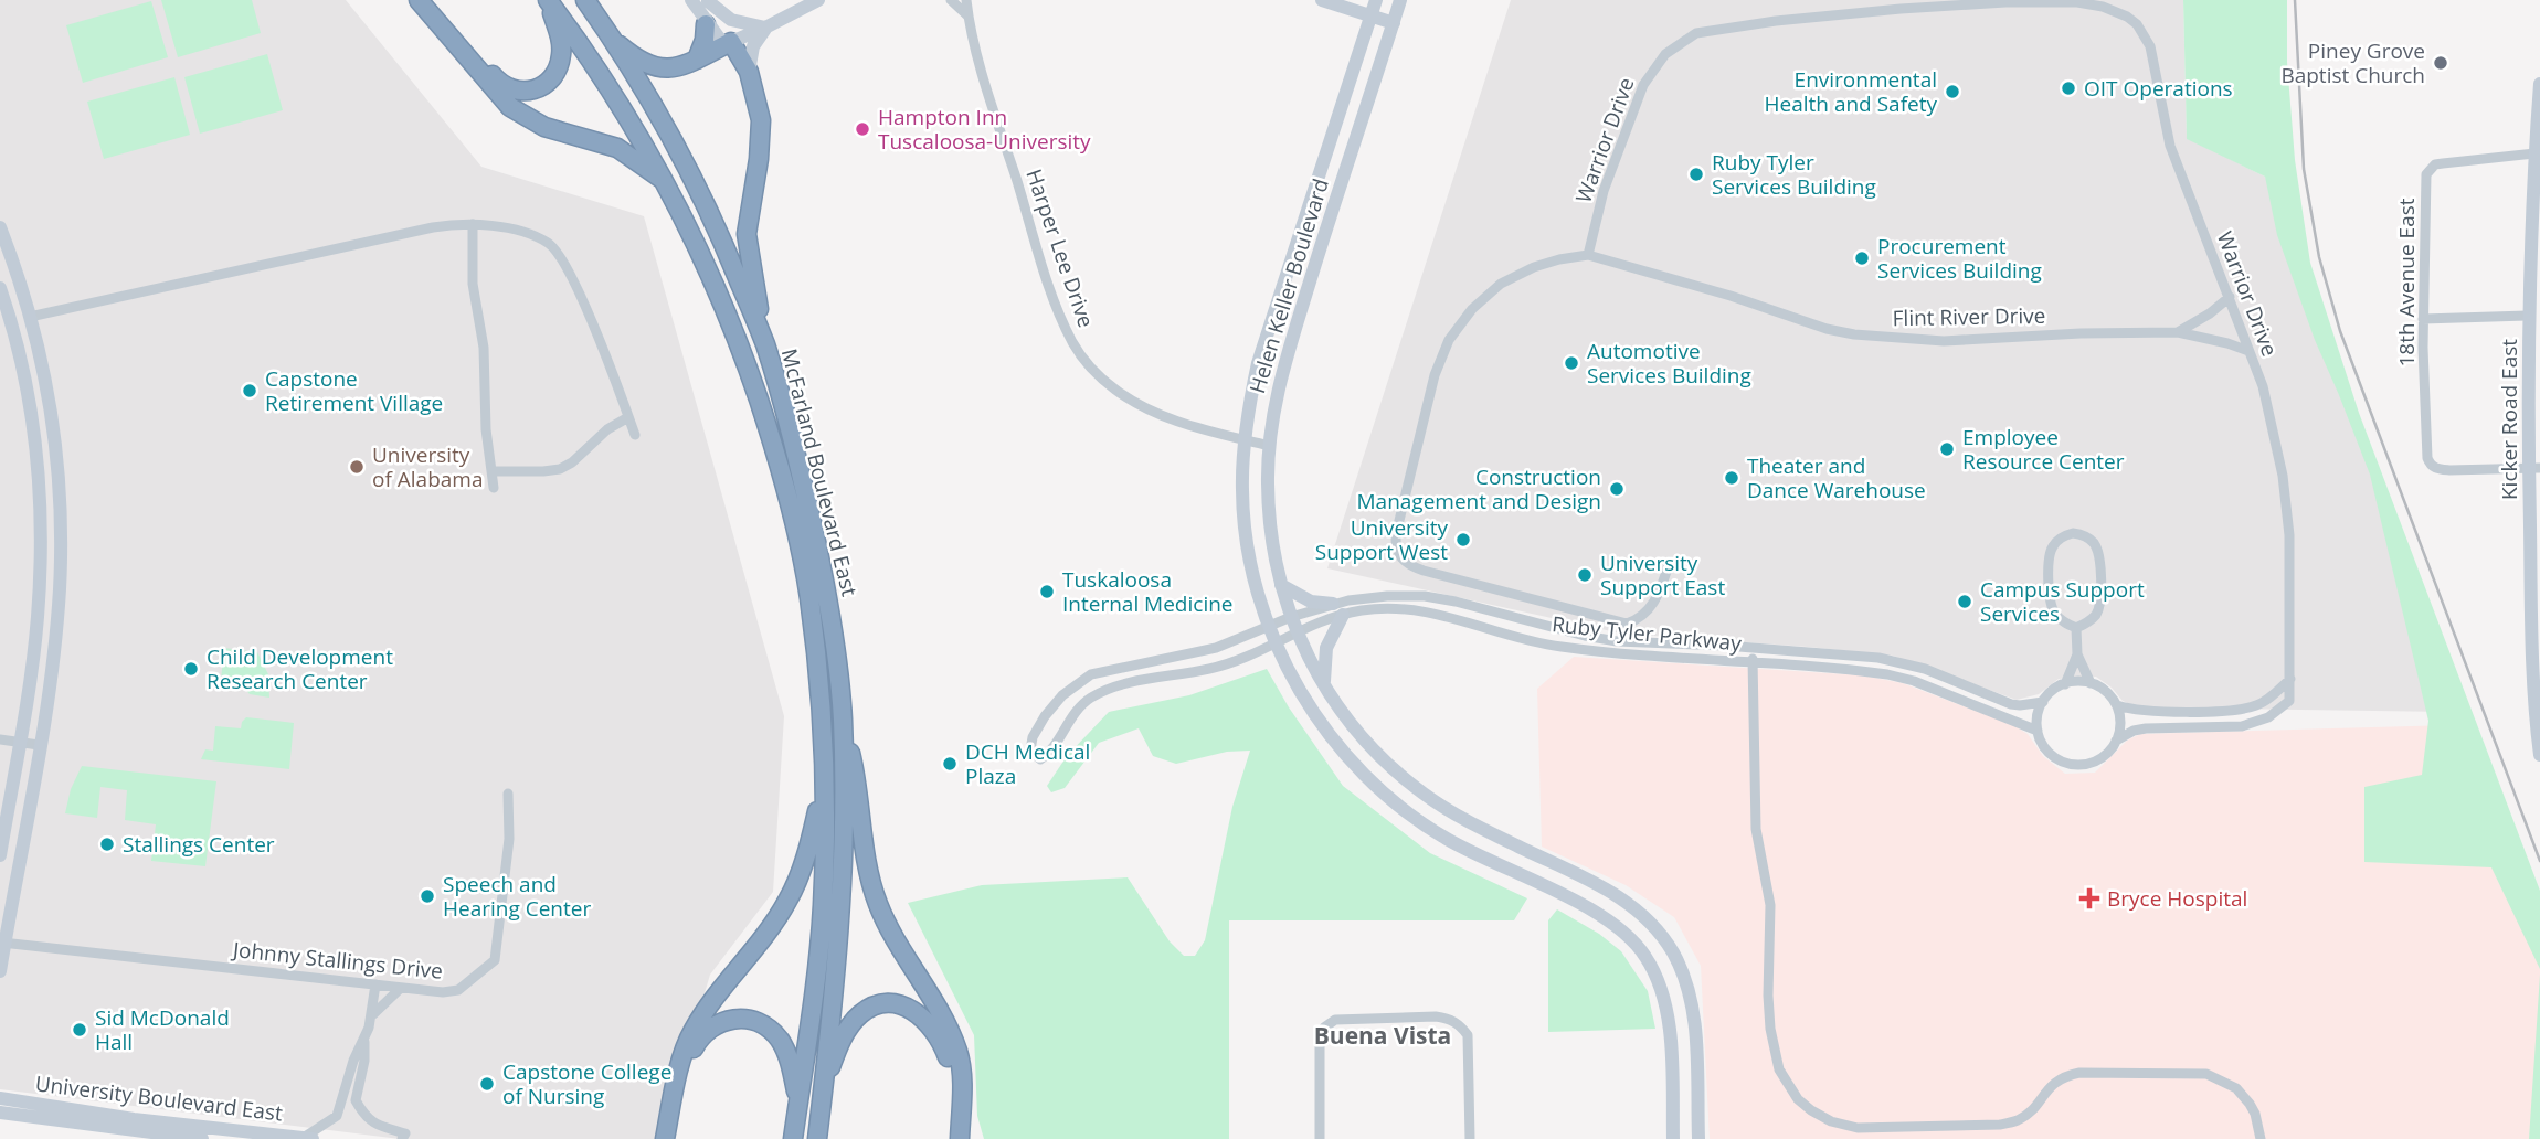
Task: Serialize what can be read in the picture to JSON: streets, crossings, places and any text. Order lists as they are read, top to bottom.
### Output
{
  "streets": {
    "highway": ["McFarland Boulevard East"],
    "street": [
      "Warrior Drive",
      "Harper Lee Drive",
      "18th Avenue East",
      "Helen Keller Boulevard",
      "Flint River Drive",
      "Kicker Road East",
      "Ruby Tyler Parkway",
      "Johnny Stallings Drive",
      "University Boulevard East"
    ]
  },
  "crossings": [
    ["Warrior Drive", "Flint River Drive"],
    ["Warrior Drive", "Ruby Tyler Parkway"],
    ["Harper Lee Drive", "Helen Keller Boulevard"],
    ["18th Avenue East", "Kicker Road East"],
    ["Helen Keller Boulevard", "Ruby Tyler Parkway"]
  ],
  "districts": ["Buena Vista"],
  "places": {
    "other": [
      "Piney Grove Baptist Church",
      "OIT Operations",
      "Environmental Health and Safety",
      "Hampton Inn Tuscaloosa-University",
      "Ruby Tyler Services Building",
      "Procurement Services Building",
      "Automotive Services Building",
      "Capstone Retirement Village",
      "Employee Resource Center",
      "University of Alabama",
      "Theater and Dance Warehouse",
      "Construction Management and Design",
      "University Support West",
      "University Support East",
      "Tuskaloosa Internal Medicine",
      "Campus Support Services",
      "Child Development Research Center",
      "DCH Medical Plaza",
      "Stallings Center",
      "Speech and Hearing Center",
      "Sid McDonald Hall",
      "Capstone College of Nursing"
    ],
    "health": ["Bryce Hospital"]
  }
}
